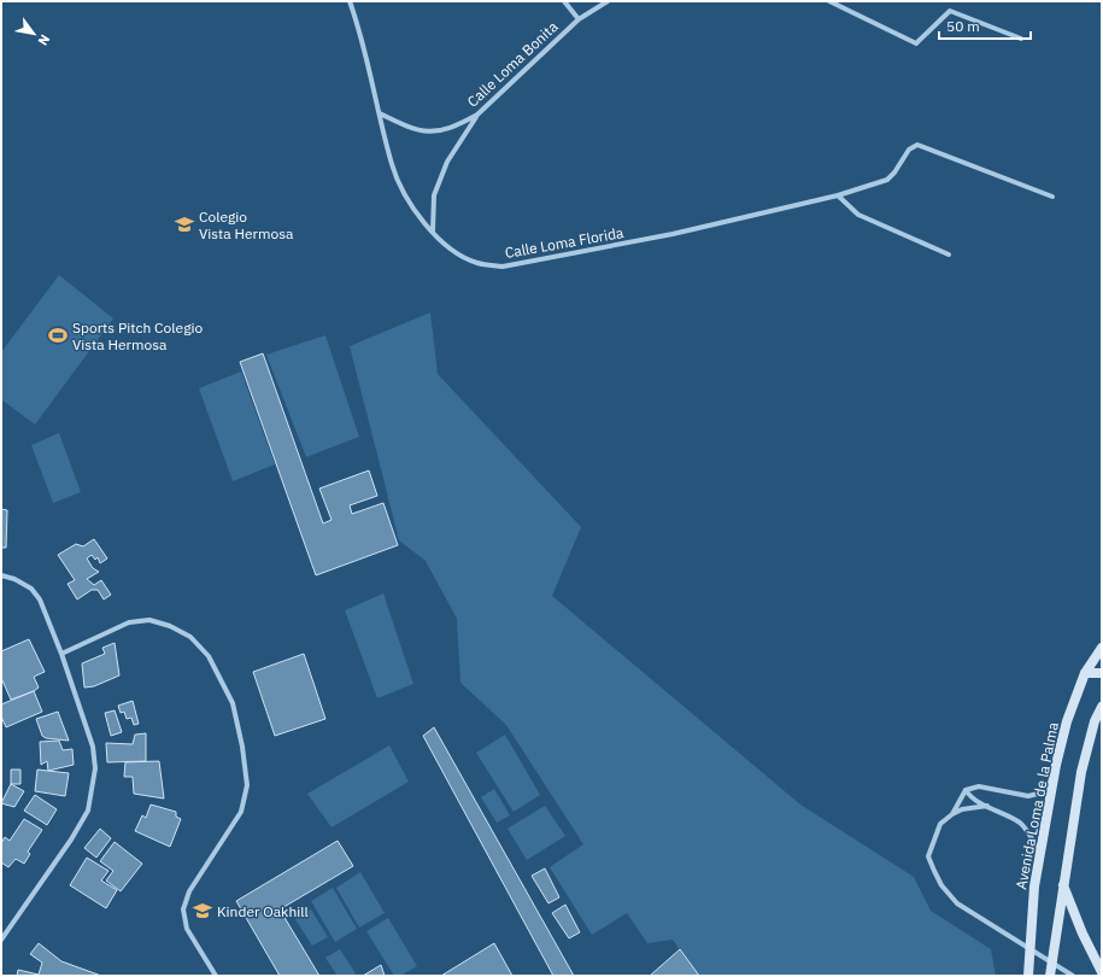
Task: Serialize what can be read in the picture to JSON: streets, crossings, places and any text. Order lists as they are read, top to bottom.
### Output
{
  "streets": {
    "main road": ["Avenida Loma de la Palma"],
    "street": ["Calle Loma Bonita", "Calle Loma Florida"]
  },
  "crossings": [
    ["Calle Loma Bonita", "Calle Loma Florida"]
  ],
  "places": {
    "school or university": ["Colegio Vista Hermosa", "Kinder Oakhill"],
    "sports": ["Sports Pitch Colegio Vista Hermosa"]
  },
  "scale_bar": "50 m",
  "north": "bottom right"
}
